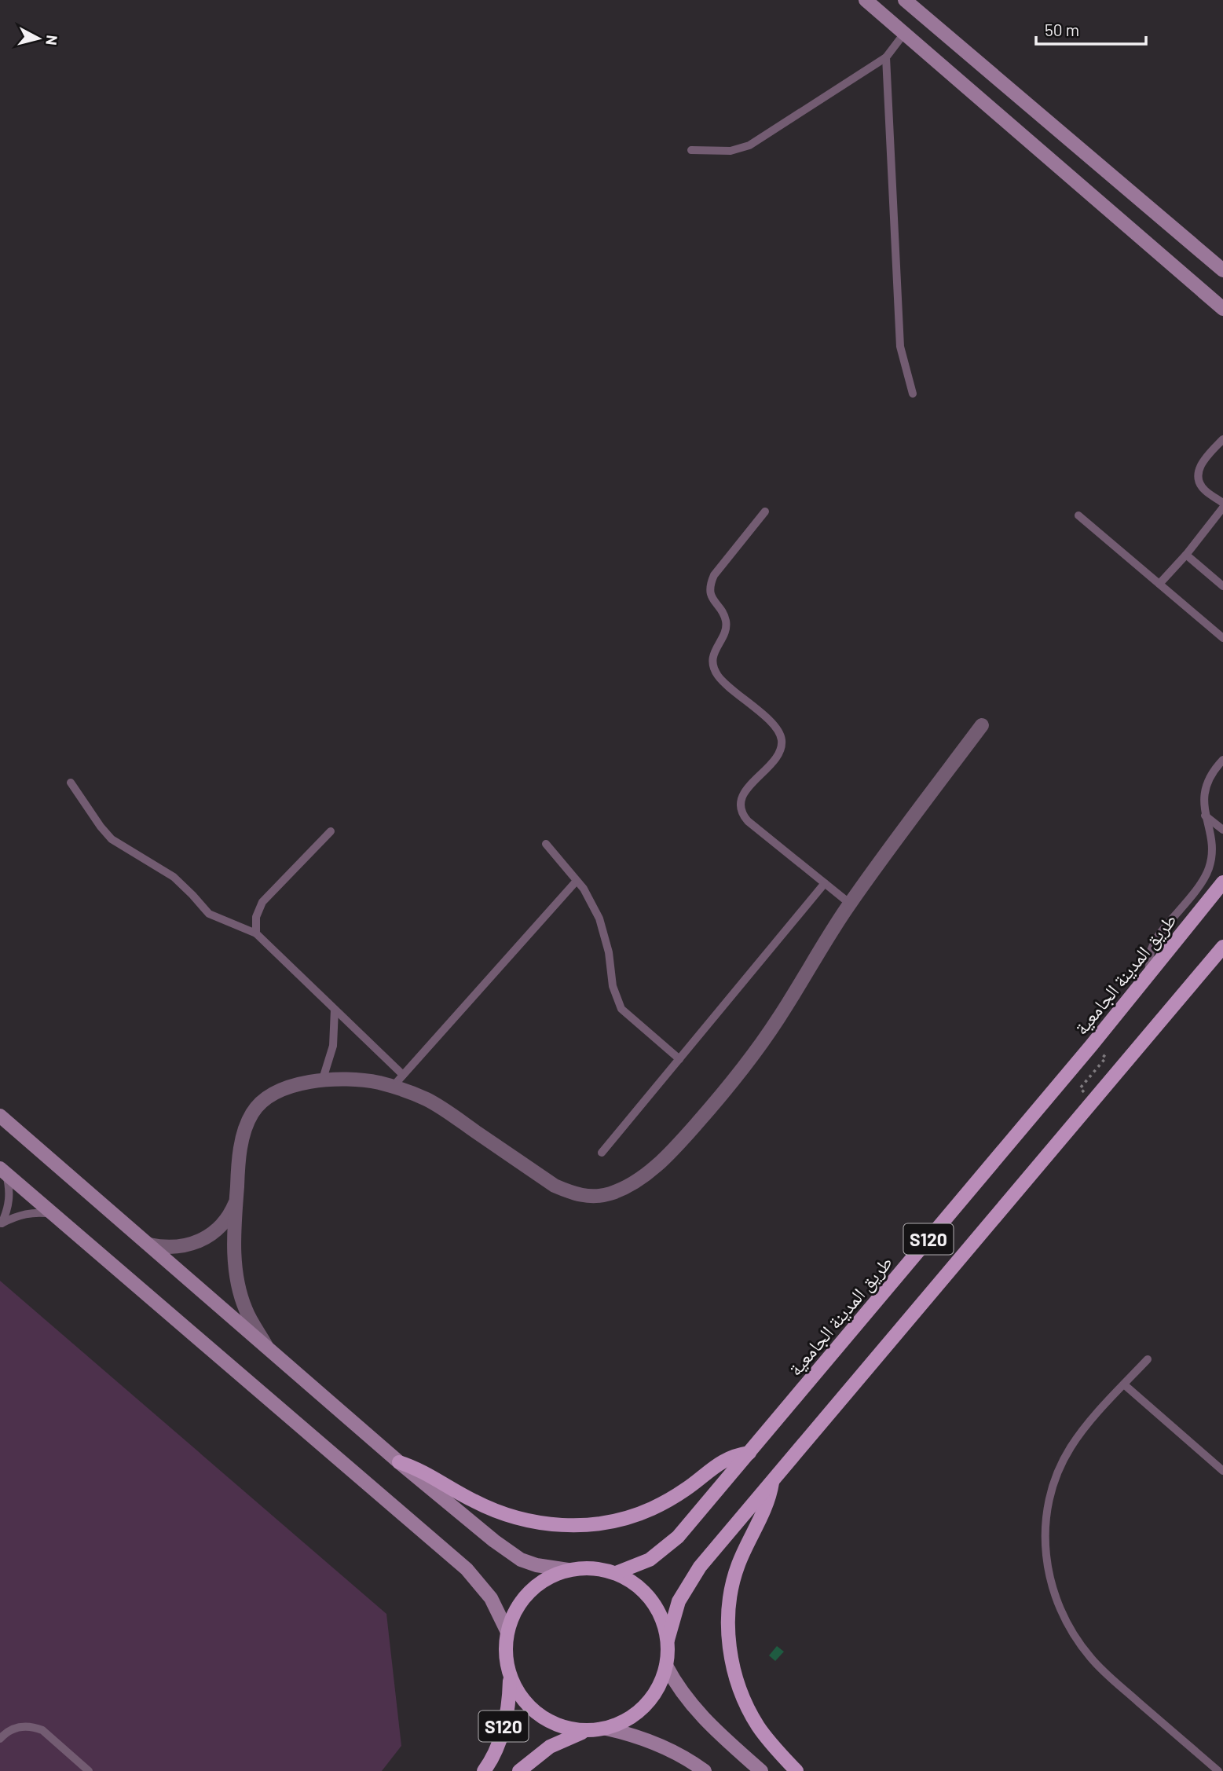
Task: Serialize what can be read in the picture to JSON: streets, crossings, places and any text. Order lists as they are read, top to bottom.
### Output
{
  "streets": {
    "main road": ["طريق المدينة الجامعية", "S120"]
  },
  "crossings": [
    ["طريق المدينة الجامعية", "S120"]
  ],
  "scale_bar": "50 m",
  "north": "right"
}
